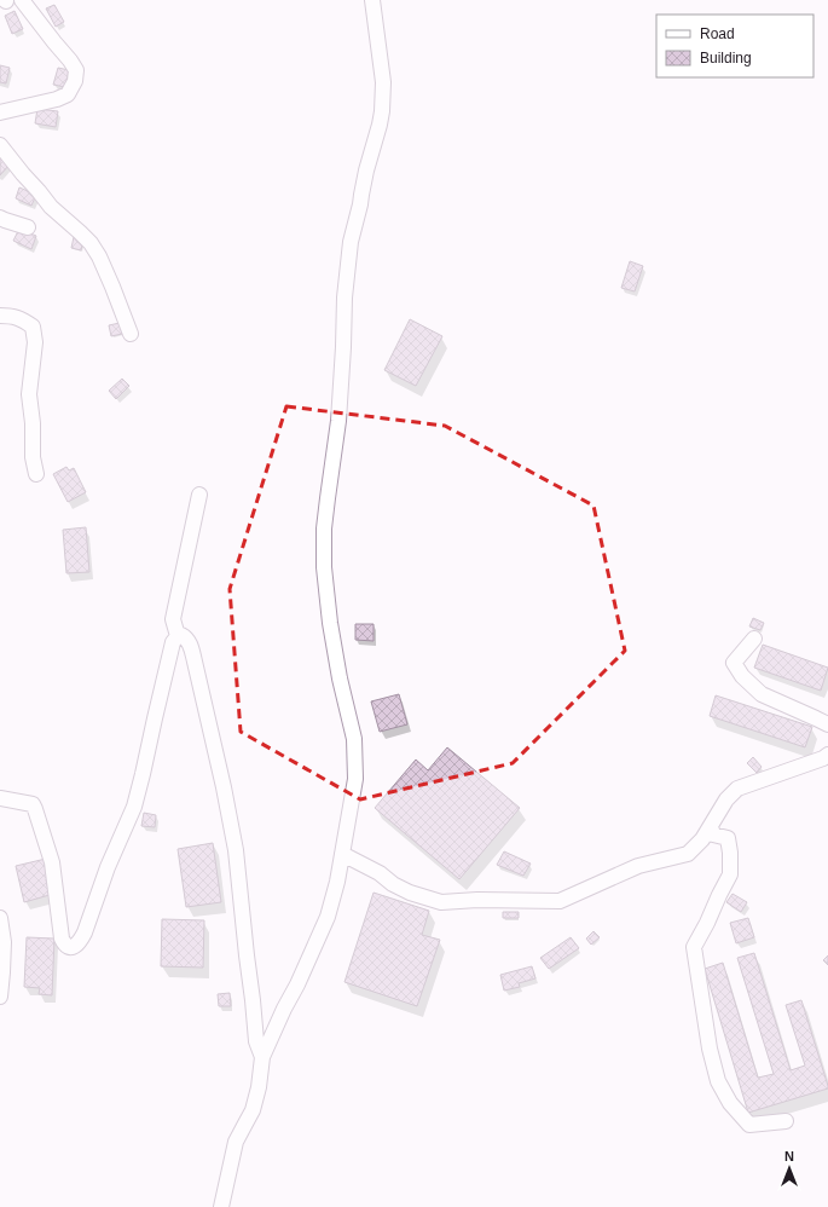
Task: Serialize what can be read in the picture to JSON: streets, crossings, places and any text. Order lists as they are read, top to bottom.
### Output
{
  "legend": ["Road", "Building"],
  "north": "top"
}
